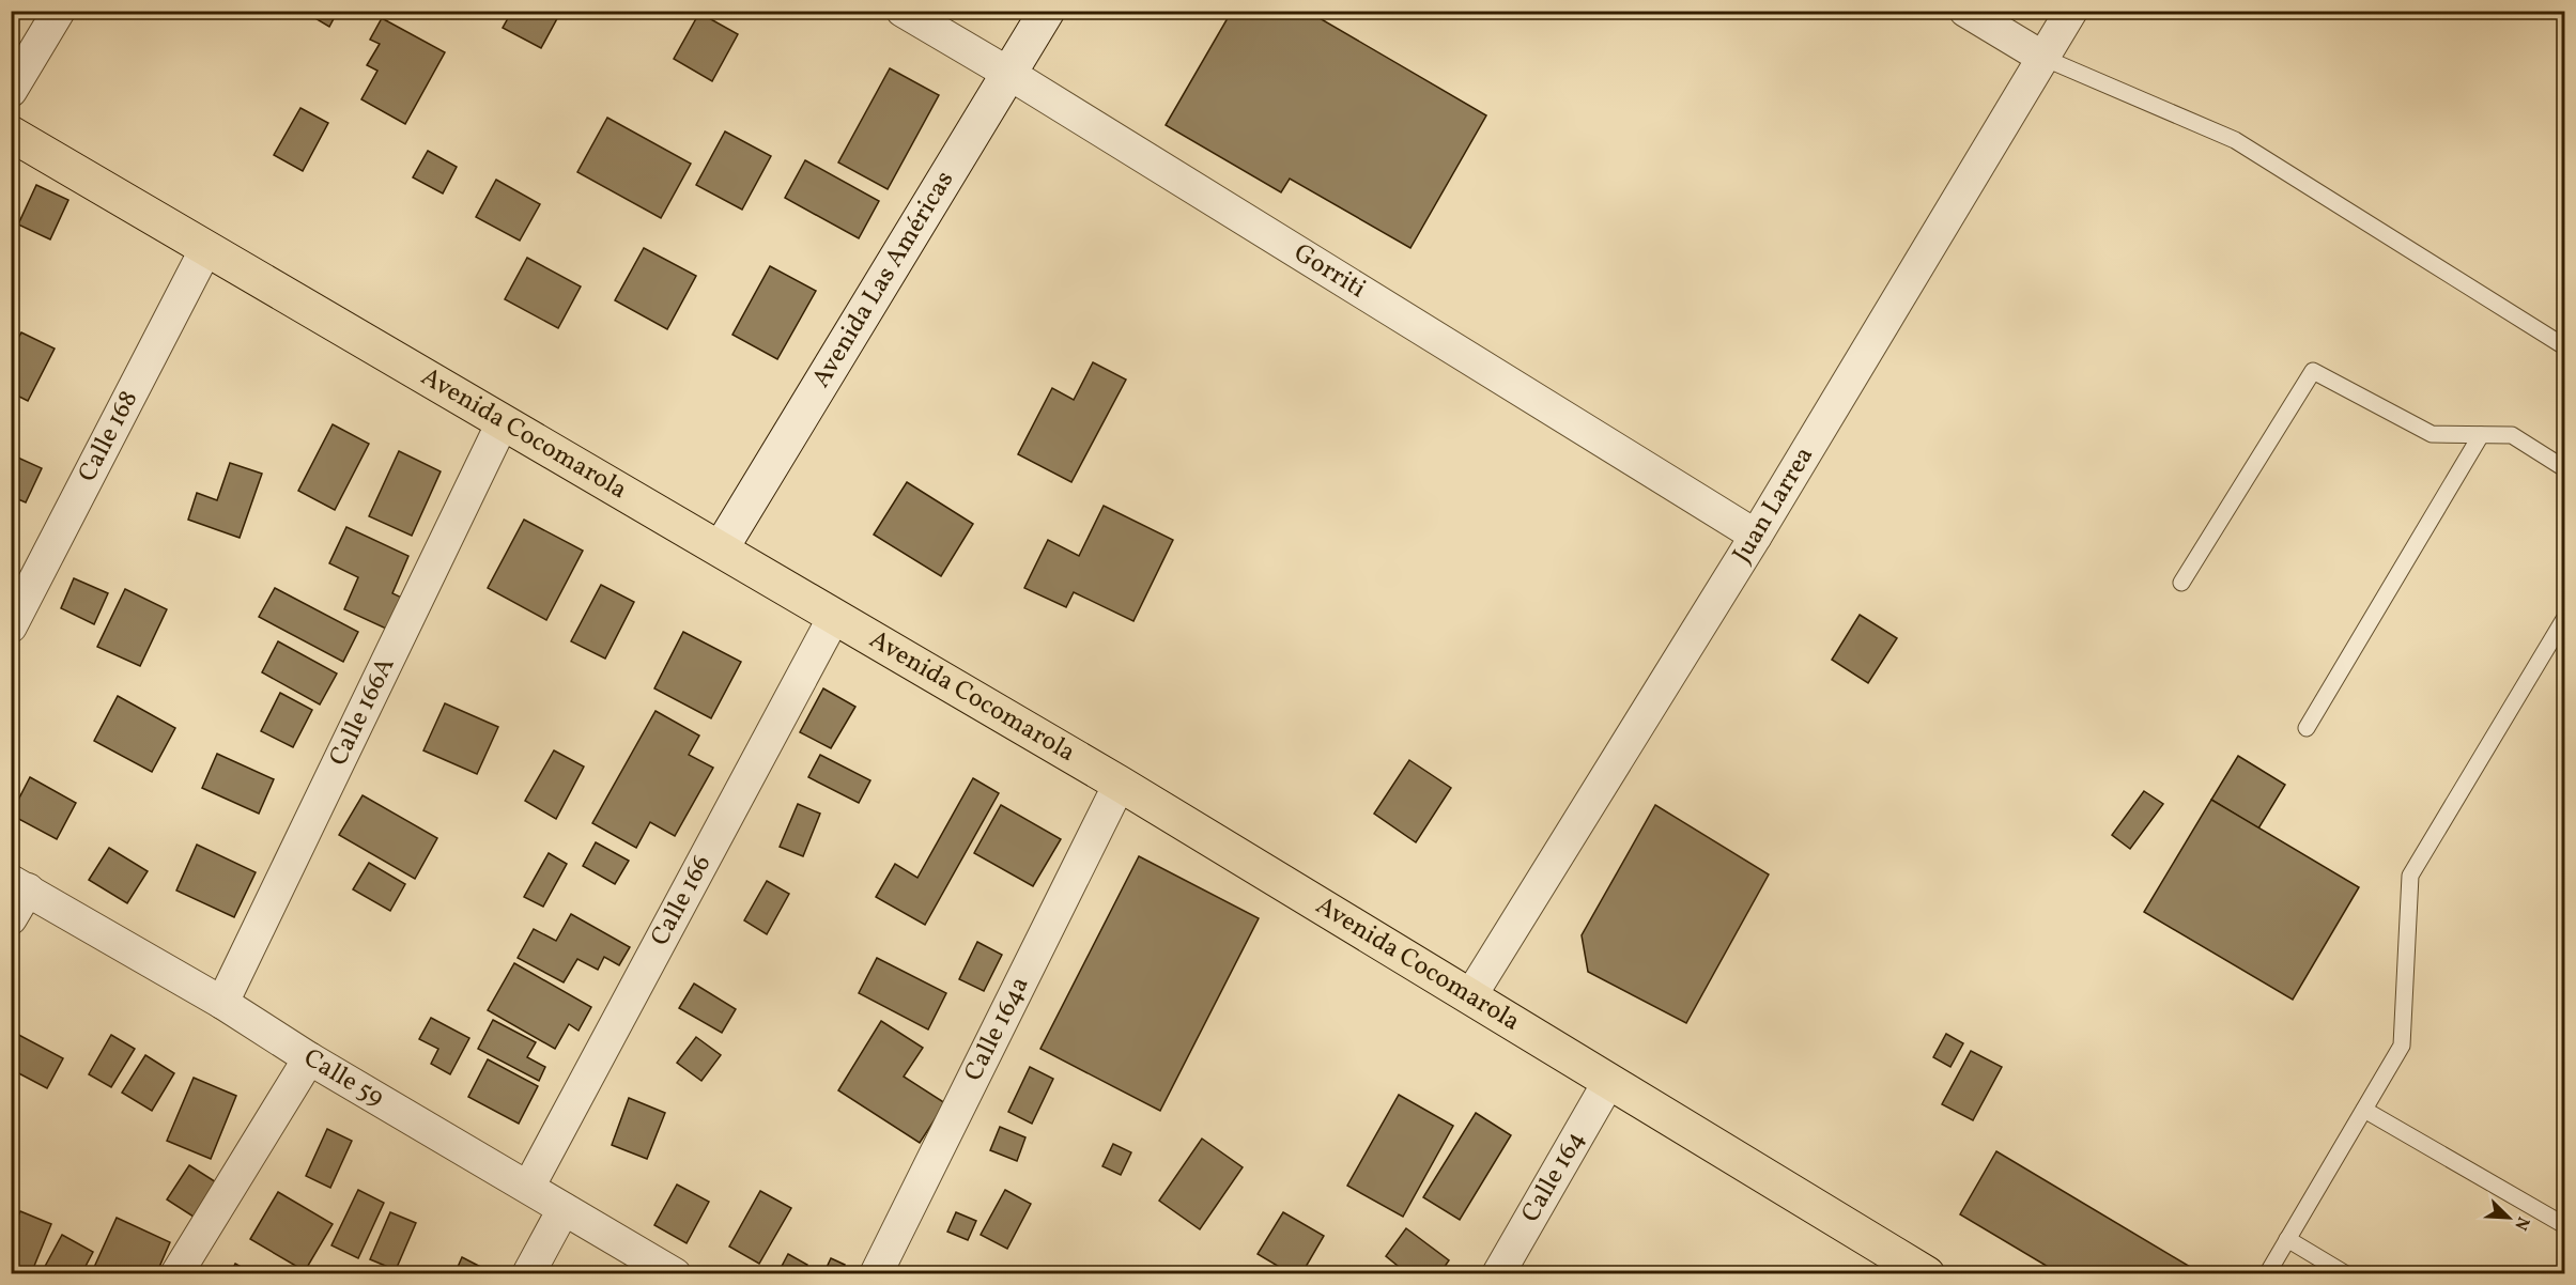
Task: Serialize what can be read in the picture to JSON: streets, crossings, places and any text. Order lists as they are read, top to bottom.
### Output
{
  "streets": {
    "main road": ["Avenida Las Américas", "Avenida Cocomarola"],
    "street": [
      "Gorriti",
      "Calle 168",
      "Juan Larrea",
      "Calle 166A",
      "Calle 166",
      "Calle 164a",
      "Calle 59",
      "Calle 164"
    ]
  },
  "crossings": [
    ["Gorriti", "Avenida Las Américas"],
    ["Gorriti", "Juan Larrea"],
    ["Avenida Las Américas", "Avenida Cocomarola"],
    ["Avenida Cocomarola", "Calle 168"],
    ["Avenida Cocomarola", "Juan Larrea"],
    ["Avenida Cocomarola", "Calle 166A"],
    ["Avenida Cocomarola", "Calle 166"],
    ["Avenida Cocomarola", "Calle 164a"],
    ["Avenida Cocomarola", "Calle 164"],
    ["Calle 166A", "Calle 59"],
    ["Calle 166", "Calle 59"]
  ],
  "north": "bottom right"
}
